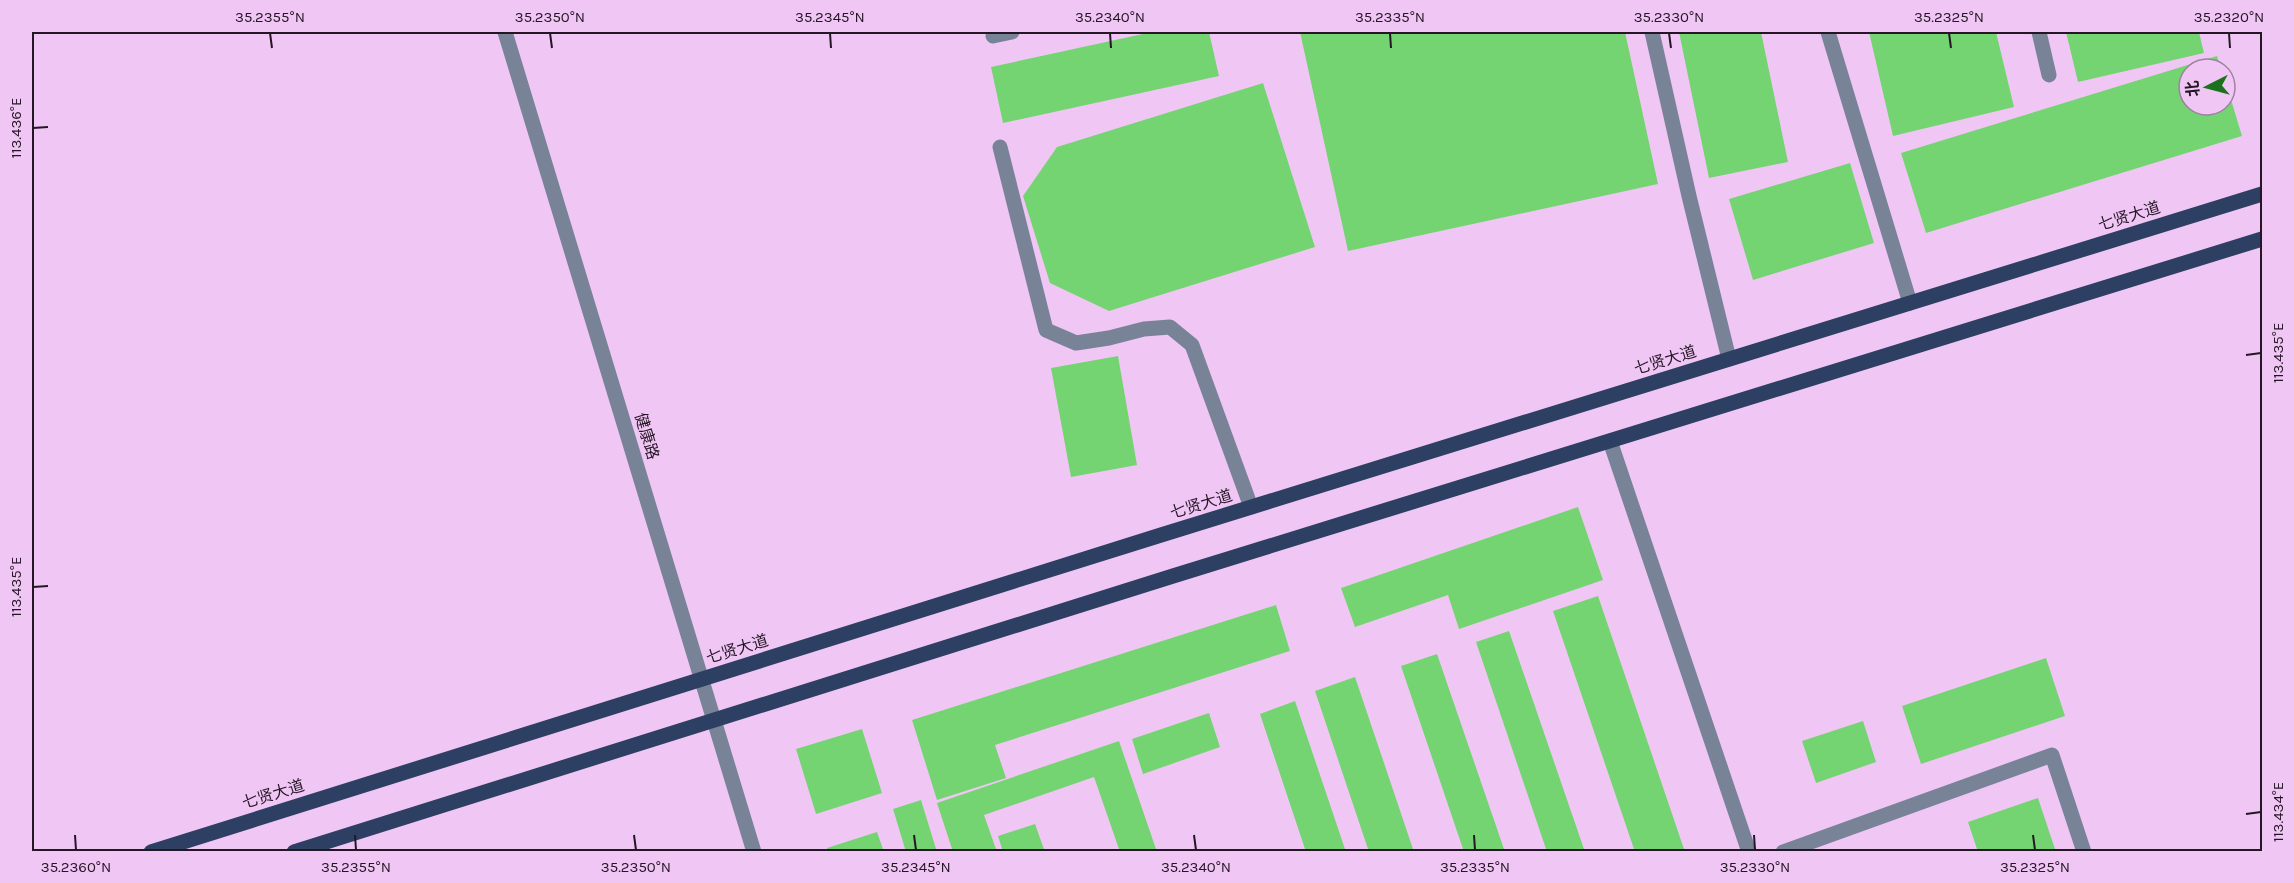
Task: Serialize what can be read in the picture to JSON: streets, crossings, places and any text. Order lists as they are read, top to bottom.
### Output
{
  "streets": {
    "main road": ["七贤大道"],
    "street": ["健康路"]
  },
  "crossings": [
    ["七贤大道", "健康路"]
  ],
  "north": "left",
  "coordinates": [
    "35.2355°N",
    "35.2350°N",
    "35.2345°N",
    "35.2340°N",
    "35.2335°N",
    "35.2330°N",
    "35.2325°N",
    "35.2320°N",
    "113.436°E",
    "113.435°E",
    "113.434°E",
    "35.2360°N"
  ]
}
